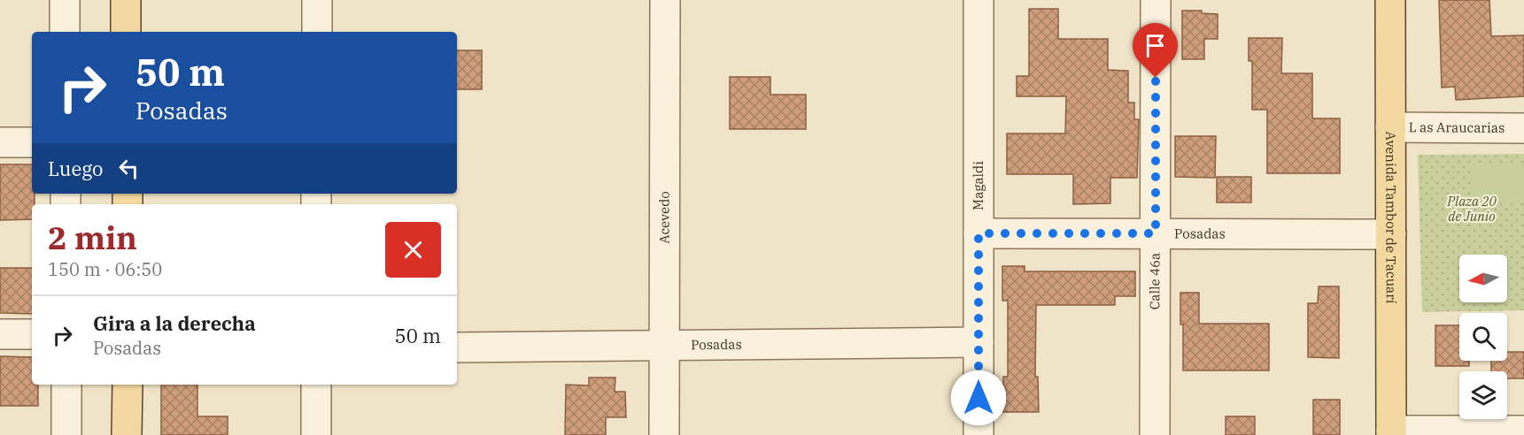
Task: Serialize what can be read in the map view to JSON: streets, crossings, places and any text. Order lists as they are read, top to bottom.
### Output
{
  "streets": {
    "main road": ["Avenida Tambor de Tacuarí"],
    "street": [
      "L as Araucarias",
      "Magaldi",
      "Acevedo",
      "Posadas",
      "Calle 46a"
    ]
  },
  "crossings": [
    ["L as Araucarias", "Avenida Tambor de Tacuarí"],
    ["Magaldi", "Posadas"],
    ["Acevedo", "Posadas"],
    ["Avenida Tambor de Tacuarí", "Posadas"],
    ["Posadas", "Calle 46a"]
  ],
  "parks": ["Plaza 20 de Junio"],
  "north": "left",
  "page": {
    "turn": ["50 m", "Posadas"],
    "then": "Luego",
    "heading": ["2 min", "150 m · 06:50"],
    "list": [
      {
        "name": "Gira a la derecha",
        "note": "Posadas",
        "value": "50 m"
      }
    ]
  }
}
